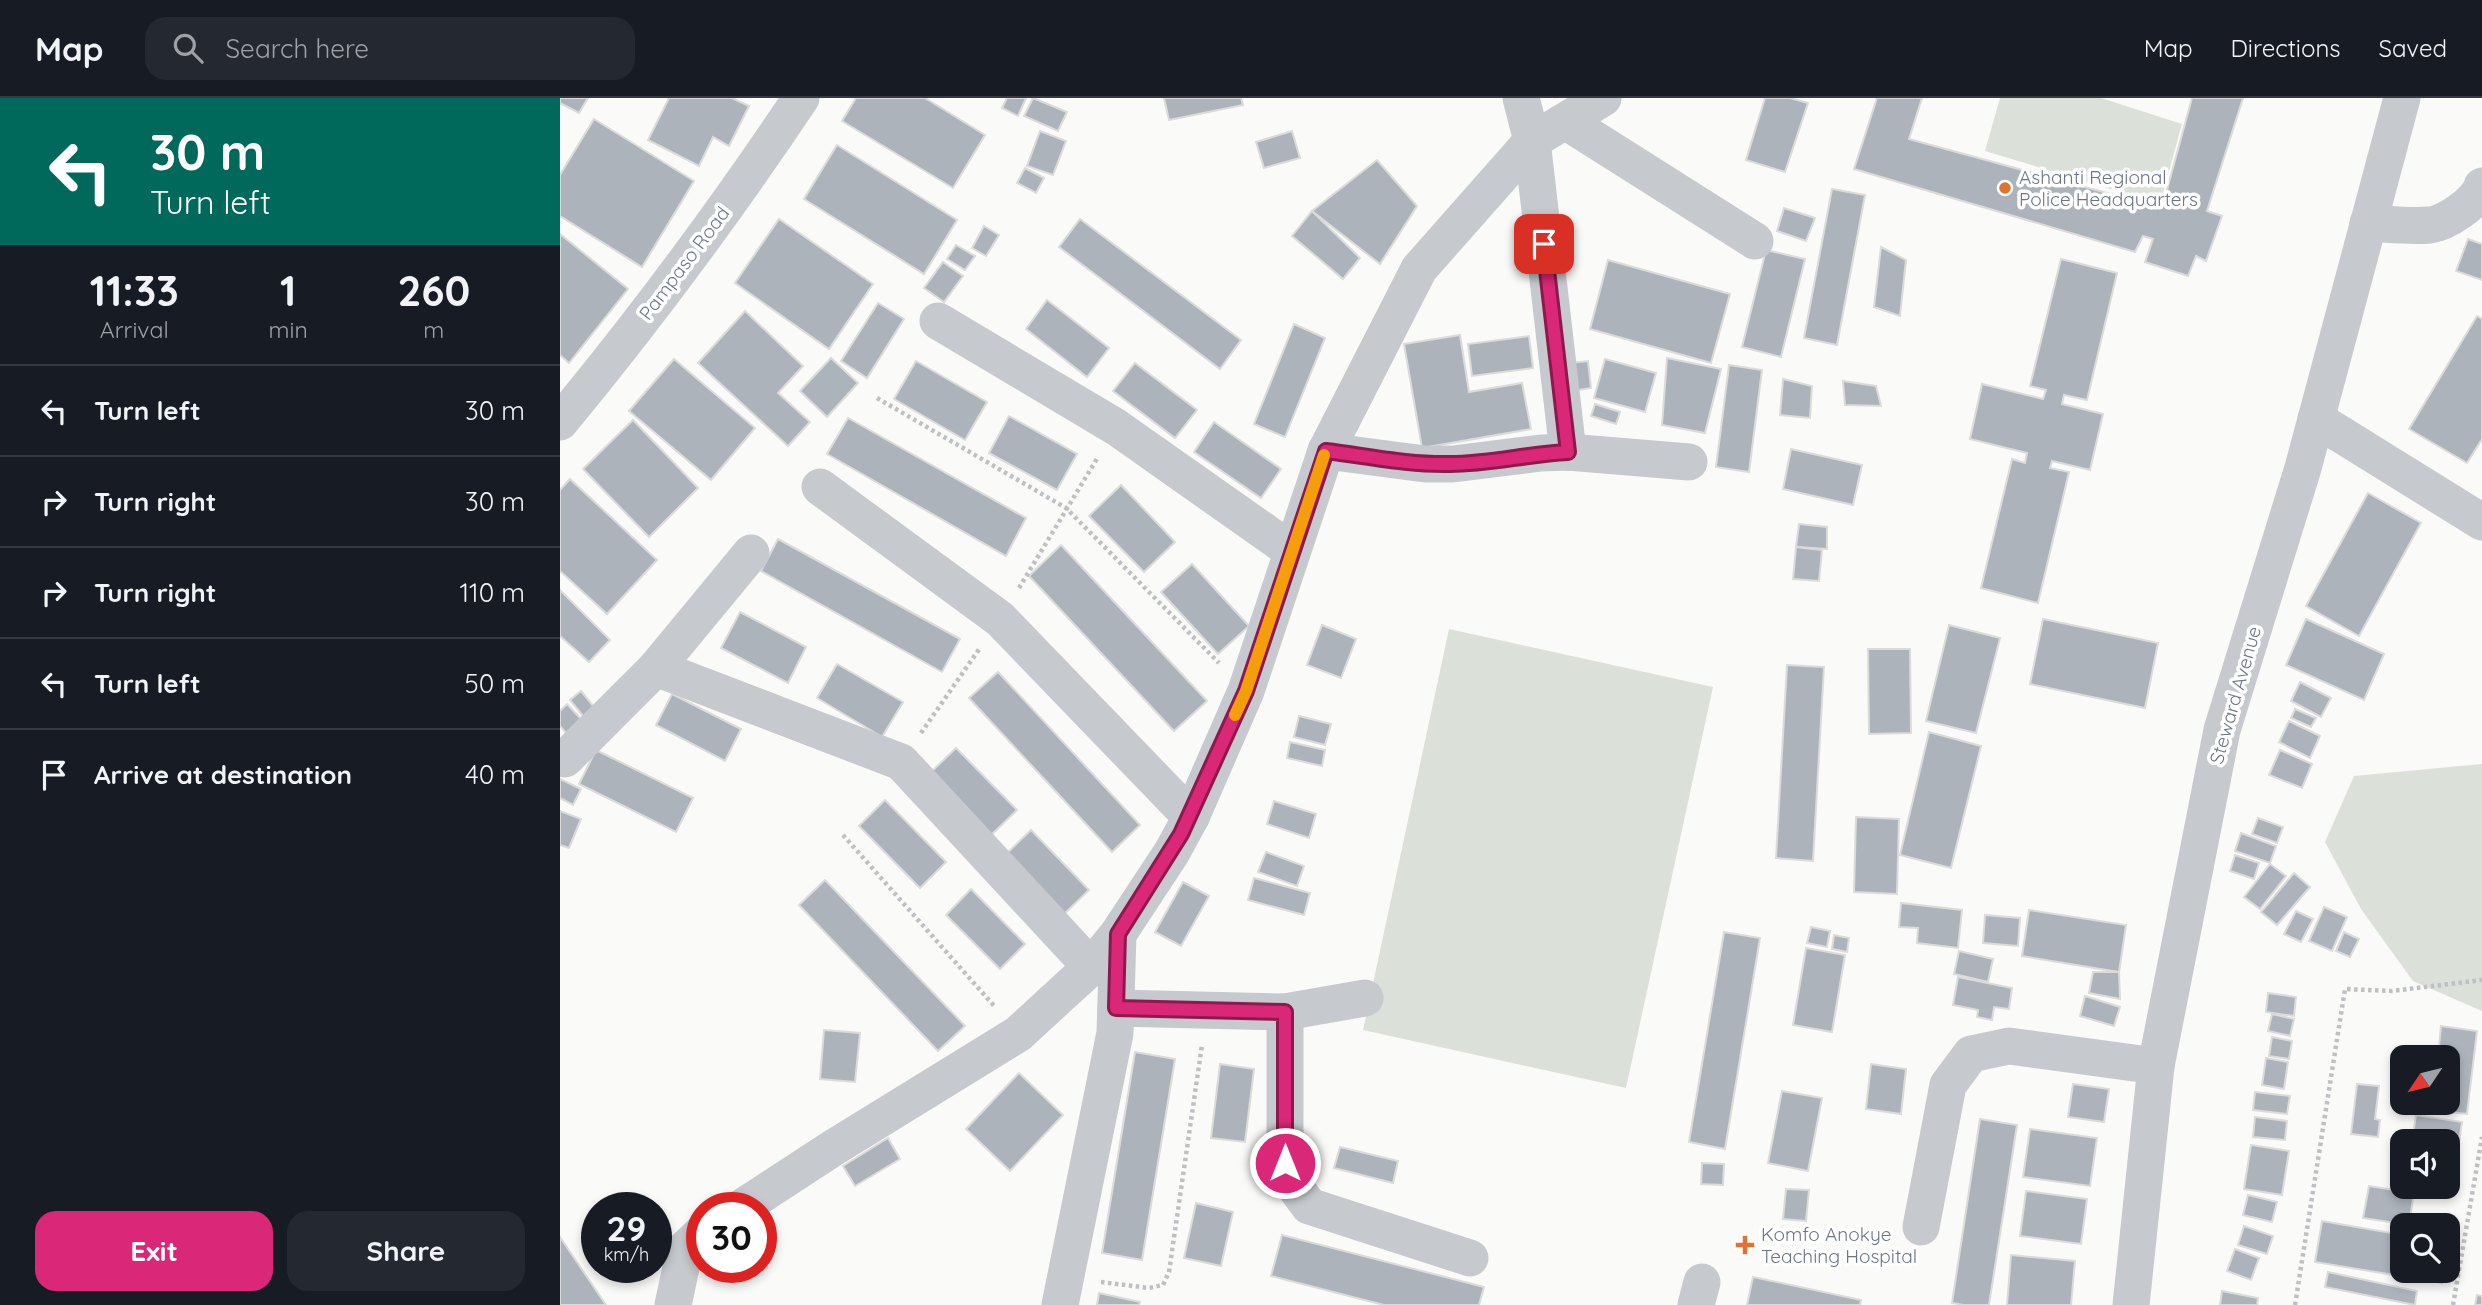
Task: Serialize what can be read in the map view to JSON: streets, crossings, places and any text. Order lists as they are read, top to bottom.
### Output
{
  "streets": {
    "street": ["Pampaso Road", "Steward Avenue"]
  },
  "places": {
    "other": ["Ashanti Regional Police Headquarters"],
    "health": ["Komfo Anokye Teaching Hospital"]
  },
  "north": "bottom left",
  "page": {
    "header": "Map",
    "search": "Search here",
    "nav": ["Map", "Directions", "Saved"],
    "turn": ["30 m", "Turn left"],
    "eta": [
      "11:33",
      "Arrival",
      "1",
      "min",
      "260",
      "m"
    ],
    "list": [
      {
        "name": "Turn left",
        "value": "30 m"
      },
      {
        "name": "Turn right",
        "value": "30 m"
      },
      {
        "name": "Turn right",
        "value": "110 m"
      },
      {
        "name": "Turn left",
        "value": "50 m"
      },
      {
        "name": "Arrive at destination",
        "value": "40 m"
      }
    ],
    "speed": "29 km/h",
    "limit": "30",
    "buttons": ["Exit", "Share"]
  }
}
